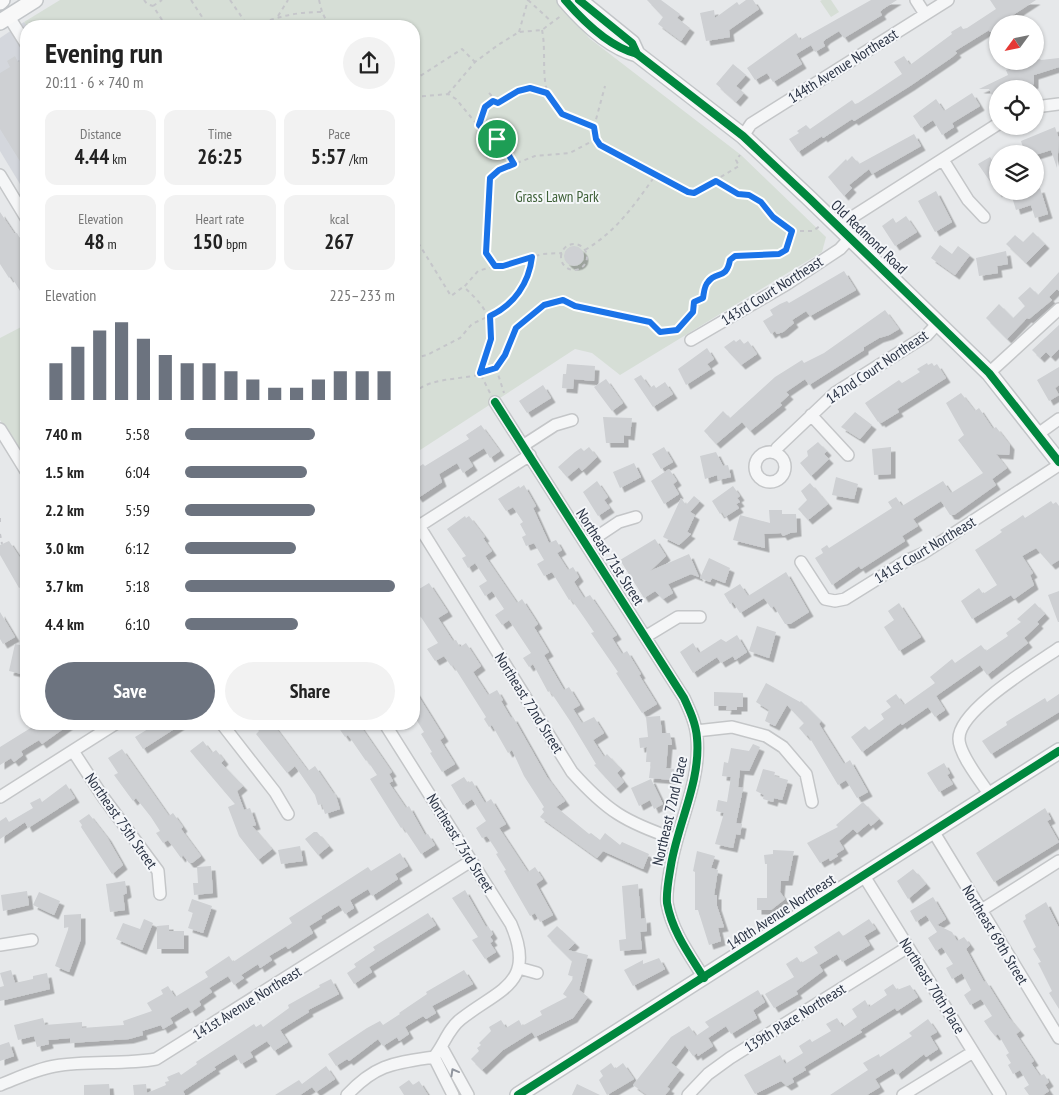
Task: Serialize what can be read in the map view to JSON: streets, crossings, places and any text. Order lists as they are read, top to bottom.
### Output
{
  "streets": {
    "main road": ["Old Redmond Road", "140th Avenue Northeast"],
    "street": [
      "144th Avenue Northeast",
      "143rd Court Northeast",
      "142nd Court Northeast",
      "141st Court Northeast",
      "Northeast 71st Street",
      "Northeast 72nd Street",
      "Northeast 72nd Place",
      "Northeast 75th Street",
      "Northeast 73rd Street",
      "Northeast 69th Street",
      "Northeast 70th Place",
      "141st Avenue Northeast",
      "139th Place Northeast"
    ]
  },
  "crossings": [
    ["144th Avenue Northeast", "Old Redmond Road"],
    ["Old Redmond Road", "143rd Court Northeast"],
    ["Old Redmond Road", "142nd Court Northeast"],
    ["Old Redmond Road", "141st Court Northeast"],
    ["Northeast 71st Street", "Northeast 72nd Street"],
    ["Northeast 71st Street", "Northeast 72nd Place"],
    ["Northeast 72nd Street", "Northeast 72nd Place"],
    ["Northeast 72nd Place", "140th Avenue Northeast"],
    ["Northeast 73rd Street", "141st Avenue Northeast"],
    ["140th Avenue Northeast", "Northeast 69th Street"],
    ["140th Avenue Northeast", "Northeast 70th Place"],
    ["Northeast 70th Place", "139th Place Northeast"]
  ],
  "parks": ["Grass Lawn Park"],
  "north": "bottom left",
  "page": {
    "heading": ["Evening run", "20:11 · 6 × 740 m"],
    "stats": [
      ["Distance", "4.44 km"],
      ["Time", "26:25"],
      ["Pace", "5:57 /km"],
      ["Elevation", "48 m"],
      ["Heart rate", "150 bpm"],
      ["kcal", "267"]
    ],
    "chart": ["Elevation", "225–233 m"],
    "list": [
      {
        "name": "740 m",
        "note": "5:58"
      },
      {
        "name": "1.5 km",
        "note": "6:04"
      },
      {
        "name": "2.2 km",
        "note": "5:59"
      },
      {
        "name": "3.0 km",
        "note": "6:12"
      },
      {
        "name": "3.7 km",
        "note": "5:18"
      },
      {
        "name": "4.4 km",
        "note": "6:10"
      }
    ],
    "buttons": ["Save", "Share"]
  }
}
